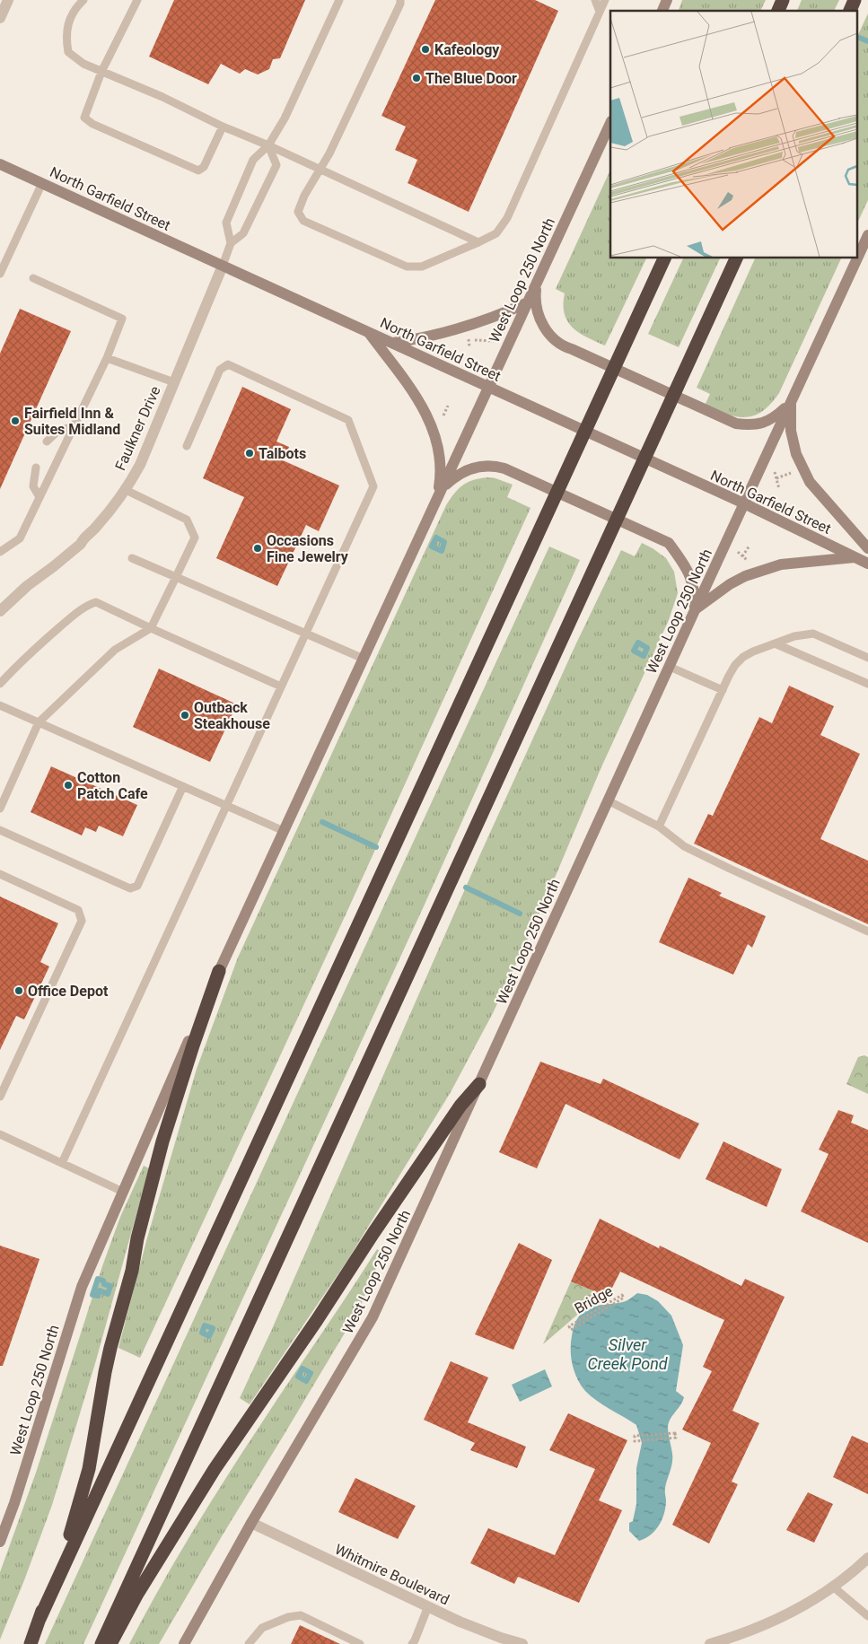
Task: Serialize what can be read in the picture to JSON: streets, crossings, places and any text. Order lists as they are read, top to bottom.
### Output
{
  "streets": {
    "main road": ["North Garfield Street", "West Loop 250 North"],
    "street": ["Faulkner Drive", "Whitmire Boulevard"],
    "path": ["Bridge"]
  },
  "crossings": [
    ["North Garfield Street", "West Loop 250 North"],
    ["North Garfield Street", "Faulkner Drive"],
    ["West Loop 250 North", "Whitmire Boulevard"]
  ],
  "water": ["Silver Creek Pond"],
  "places": [
    "Kafeology",
    "The Blue Door",
    "Fairfield Inn & Suites Midland",
    "Talbots",
    "Occasions Fine Jewelry",
    "Outback Steakhouse",
    "Cotton Patch Cafe",
    "Office Depot"
  ]
}
